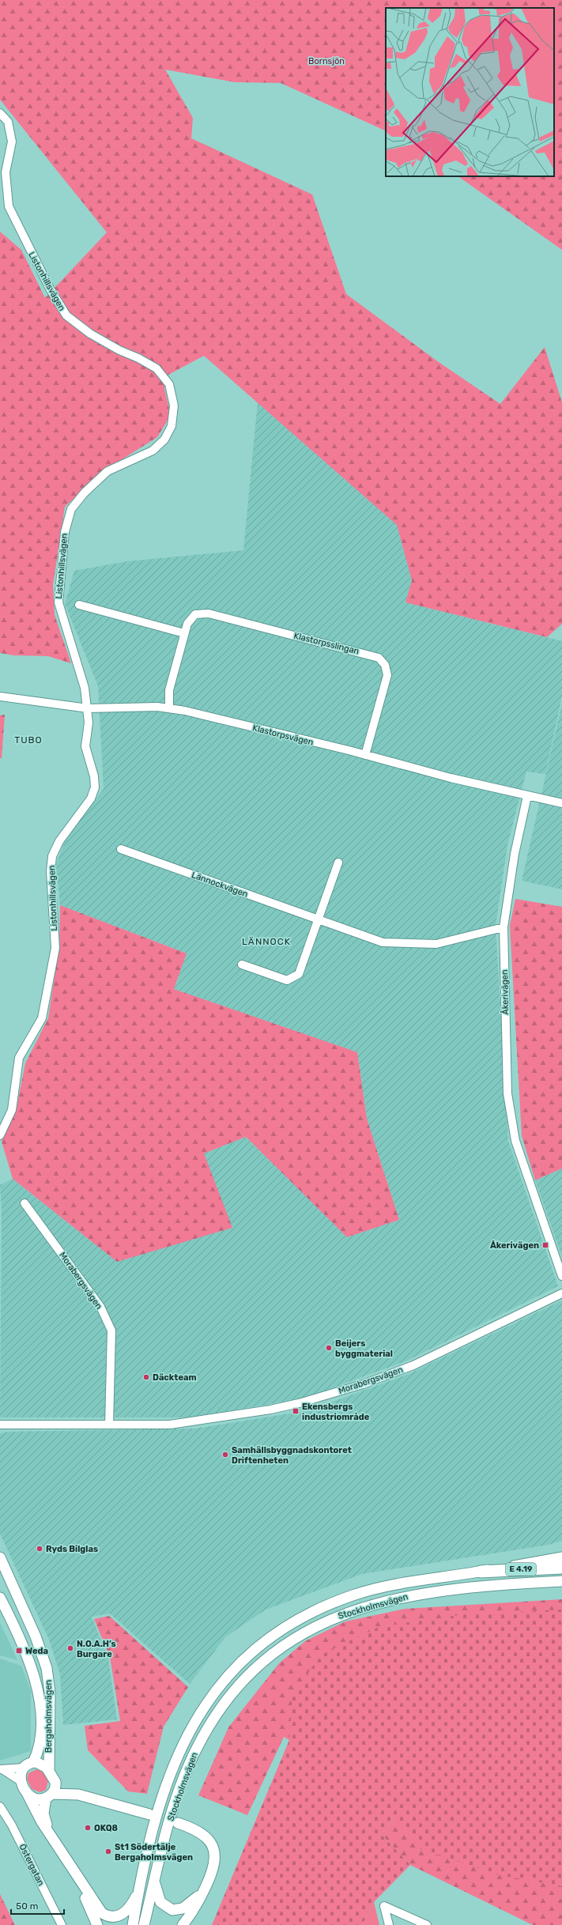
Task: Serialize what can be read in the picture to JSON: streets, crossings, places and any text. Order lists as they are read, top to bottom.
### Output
{
  "streets": {
    "highway": ["E 4.19"],
    "main road": ["Stockholmsvägen", "Bergaholmsvägen"],
    "street": [
      "Listonhillsvägen",
      "Klastorpsslingan",
      "Klastorpsvägen",
      "Lännockvägen",
      "Åkerivägen",
      "Morabergsvägen",
      "Östergatan"
    ]
  },
  "crossings": [
    ["Listonhillsvägen", "Klastorpsvägen"],
    ["Klastorpsslingan", "Klastorpsvägen"],
    ["Klastorpsvägen", "Åkerivägen"],
    ["Lännockvägen", "Åkerivägen"],
    ["E 4.19", "Stockholmsvägen"]
  ],
  "districts": ["TUBO", "LÄNNOCK"],
  "parks": ["Bornsjön"],
  "places": {
    "transit": ["Åkerivägen", "Ekensbergs industriområde", "Weda"],
    "other": [
      "Beijers byggmaterial",
      "Däckteam",
      "Samhällsbyggnadskontoret Driftenheten",
      "Ryds Bilglas",
      "N.O.A.H’s Burgare",
      "OKQ8",
      "St1 Södertälje Bergaholmsvägen"
    ]
  },
  "scale_bar": "50 m"
}
